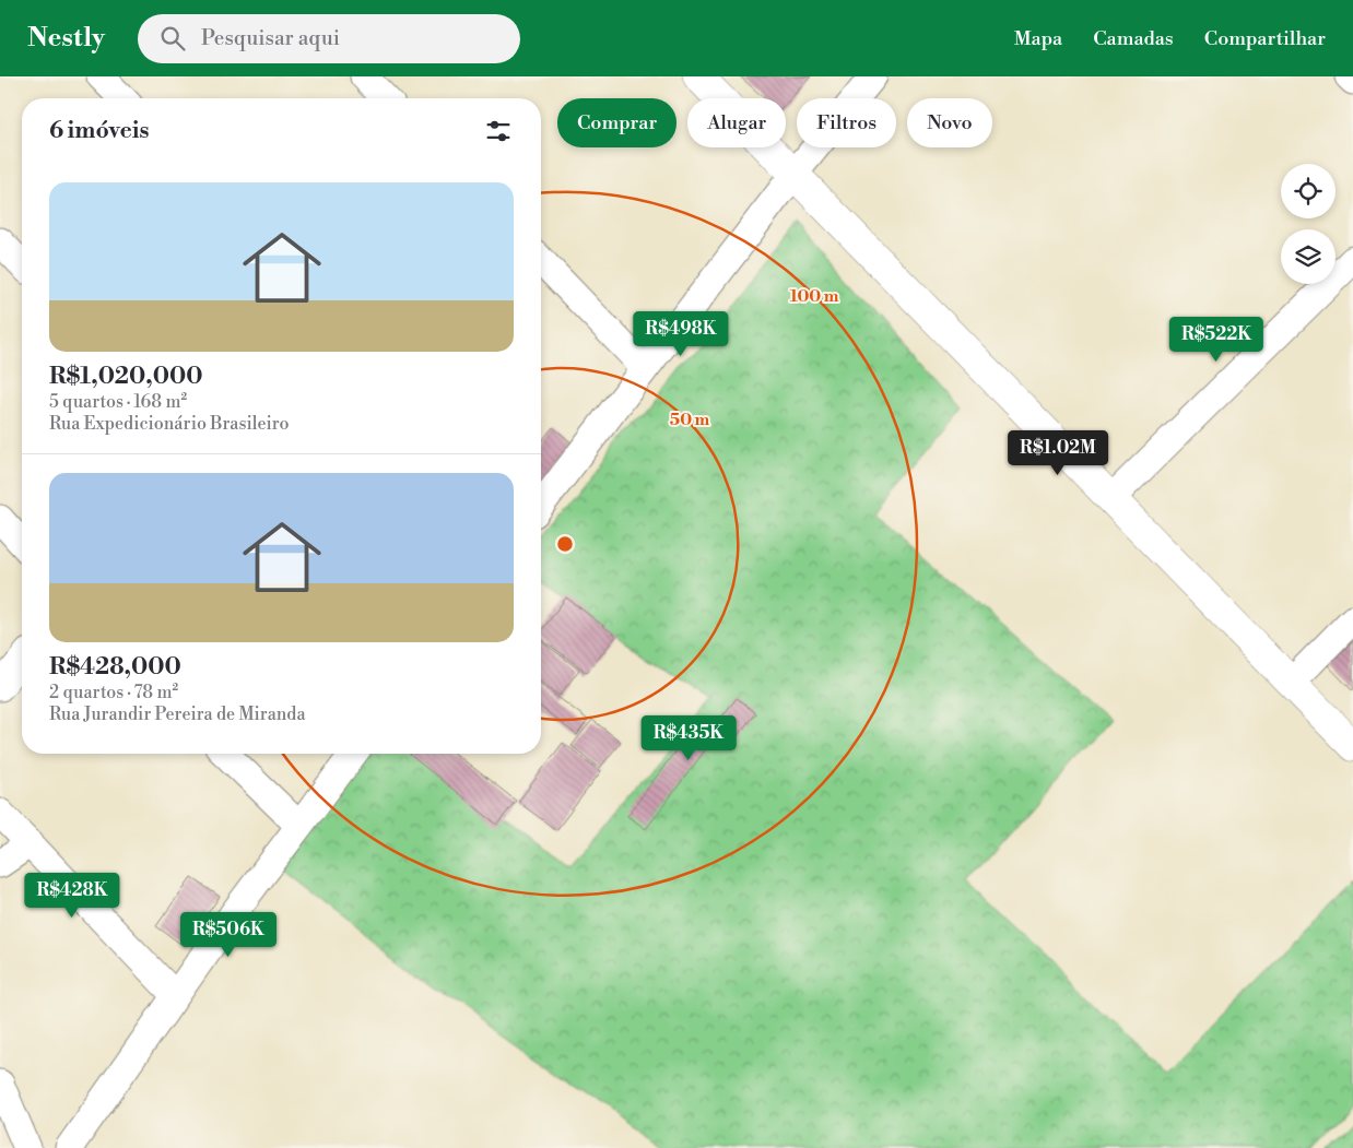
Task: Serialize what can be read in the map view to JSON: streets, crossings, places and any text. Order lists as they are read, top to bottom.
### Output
{
  "page": {
    "header": "Nestly",
    "search": "Pesquisar aqui",
    "nav": ["Mapa", "Camadas", "Compartilhar"],
    "chip": [
      "Comprar",
      "Alugar",
      "Filtros",
      "Novo"
    ],
    "heading": "6 imóveis",
    "list": [
      {
        "name": "R$1,020,000",
        "note": "5 quartos · 168 m² · Rua Expedicionário Brasileiro"
      },
      {
        "name": "R$428,000",
        "note": "2 quartos · 78 m² · Rua Jurandir Pereira de Miranda"
      }
    ],
    "price": [
      "R$498K",
      "R$522K",
      "R$1.02M",
      "R$435K",
      "R$428K",
      "R$506K"
    ]
  },
  "rings": ["100 m", "50 m"]
}
